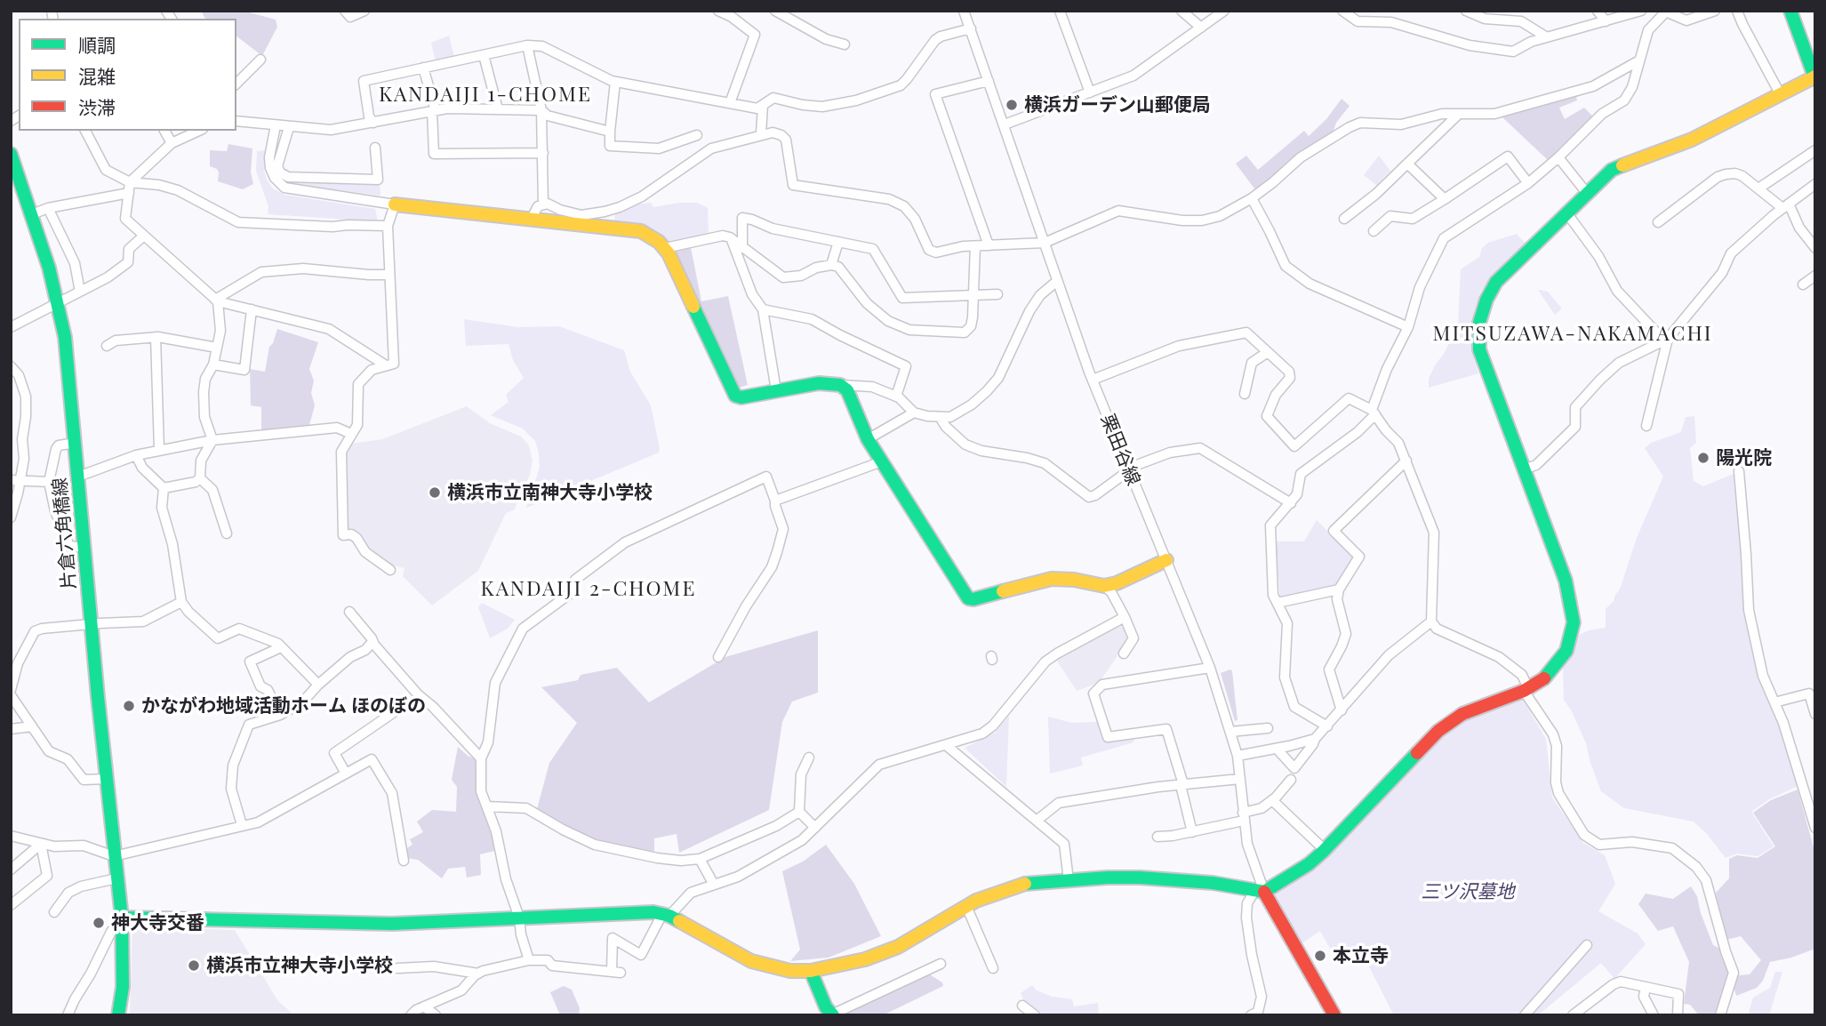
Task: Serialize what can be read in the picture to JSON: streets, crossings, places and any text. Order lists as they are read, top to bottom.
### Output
{
  "streets": {
    "main road": ["片倉六角橋線"],
    "street": ["栗田谷線"]
  },
  "districts": ["KANDAIJI 1-CHOME", "MITSUZAWA-NAKAMACHI", "KANDAIJI 2-CHOME"],
  "parks": ["三ツ沢墓地"],
  "places": [
    "横浜ガーデン山郵便局",
    "陽光院",
    "横浜市立南神大寺小学校",
    "かながわ地域活動ホーム ほのぼの",
    "神大寺交番",
    "本立寺",
    "横浜市立神大寺小学校"
  ],
  "legend": ["順調", "混雑", "渋滞"]
}
